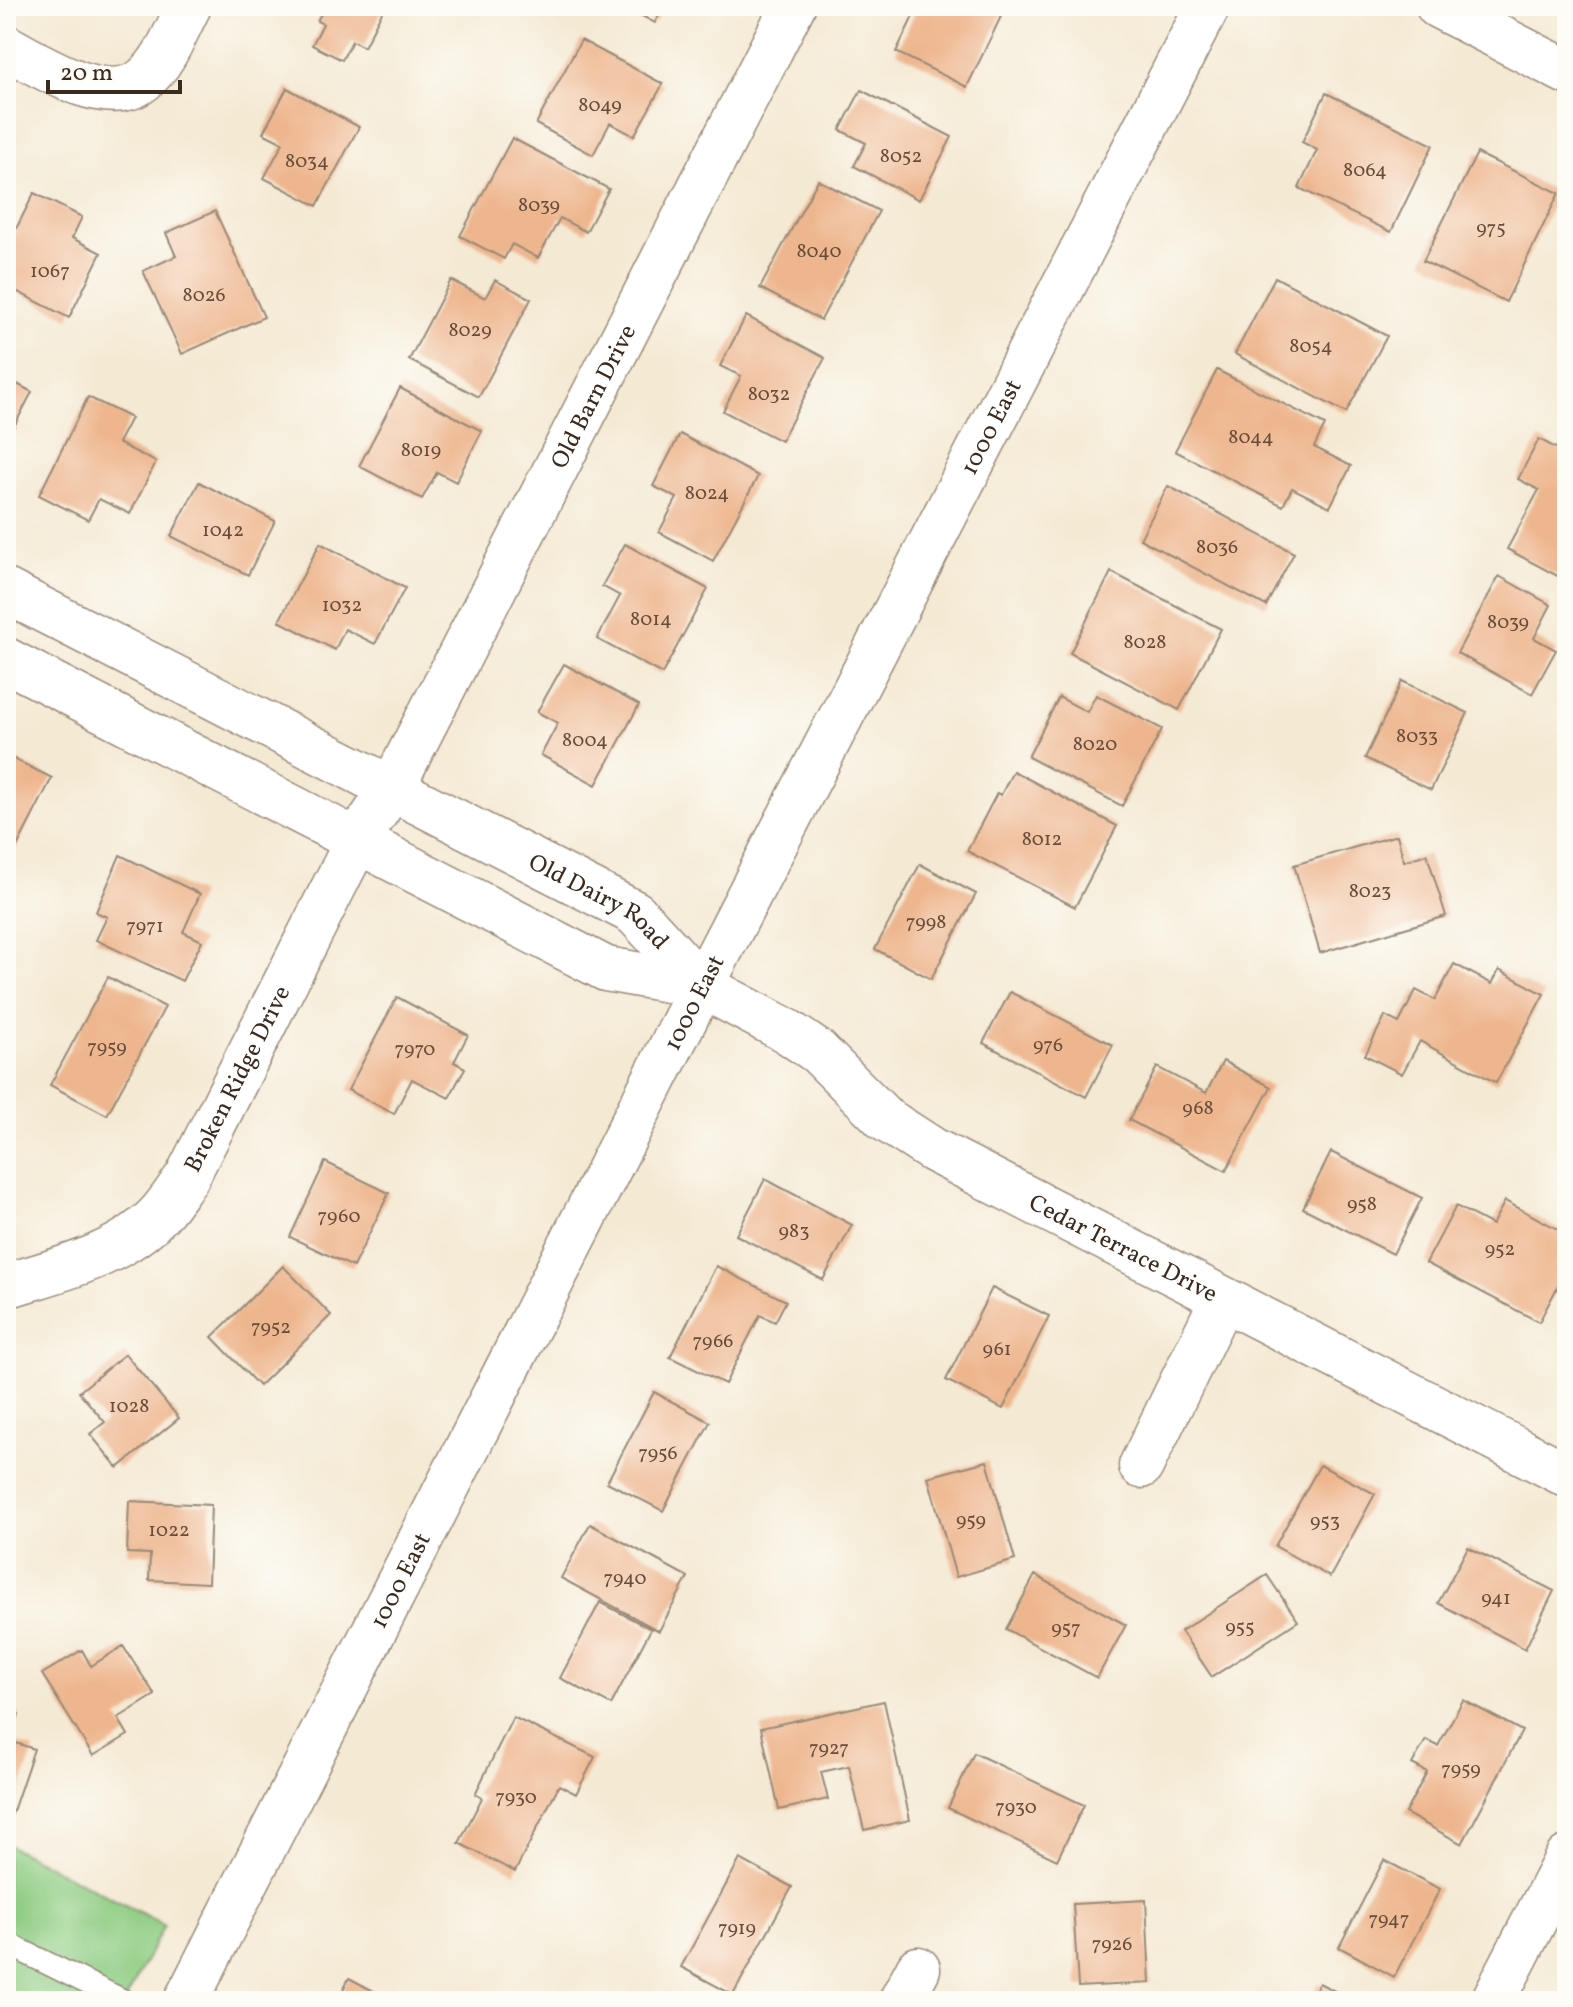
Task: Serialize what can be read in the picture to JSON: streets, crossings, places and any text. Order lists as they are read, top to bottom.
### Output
{
  "streets": {
    "street": [
      "Old Barn Drive",
      "1000 East",
      "Old Dairy Road",
      "Broken Ridge Drive",
      "Cedar Terrace Drive"
    ]
  },
  "crossings": [
    ["Old Barn Drive", "Old Dairy Road"],
    ["Old Barn Drive", "Broken Ridge Drive"],
    ["1000 East", "Old Dairy Road"],
    ["1000 East", "Cedar Terrace Drive"],
    ["Old Dairy Road", "Broken Ridge Drive"],
    ["Old Dairy Road", "Cedar Terrace Drive"]
  ],
  "house_numbers": [
    "8049",
    "8052",
    "8034",
    "8064",
    "8039",
    "975",
    "8040",
    "1067",
    "8026",
    "8029",
    "8054",
    "8032",
    "8044",
    "8019",
    "8024",
    "1042",
    "8036",
    "1032",
    "8014",
    "8039",
    "8028",
    "8033",
    "8004",
    "8020",
    "8012",
    "8023",
    "7998",
    "7971",
    "976",
    "7959",
    "7970",
    "968",
    "958",
    "7960",
    "983",
    "952",
    "7952",
    "7966",
    "961",
    "1028",
    "7956",
    "959",
    "953",
    "1022",
    "7940",
    "941",
    "955",
    "957",
    "7927",
    "7959",
    "7930",
    "7930",
    "7947",
    "7919",
    "7926"
  ],
  "scale_bar": "20 m"
}
